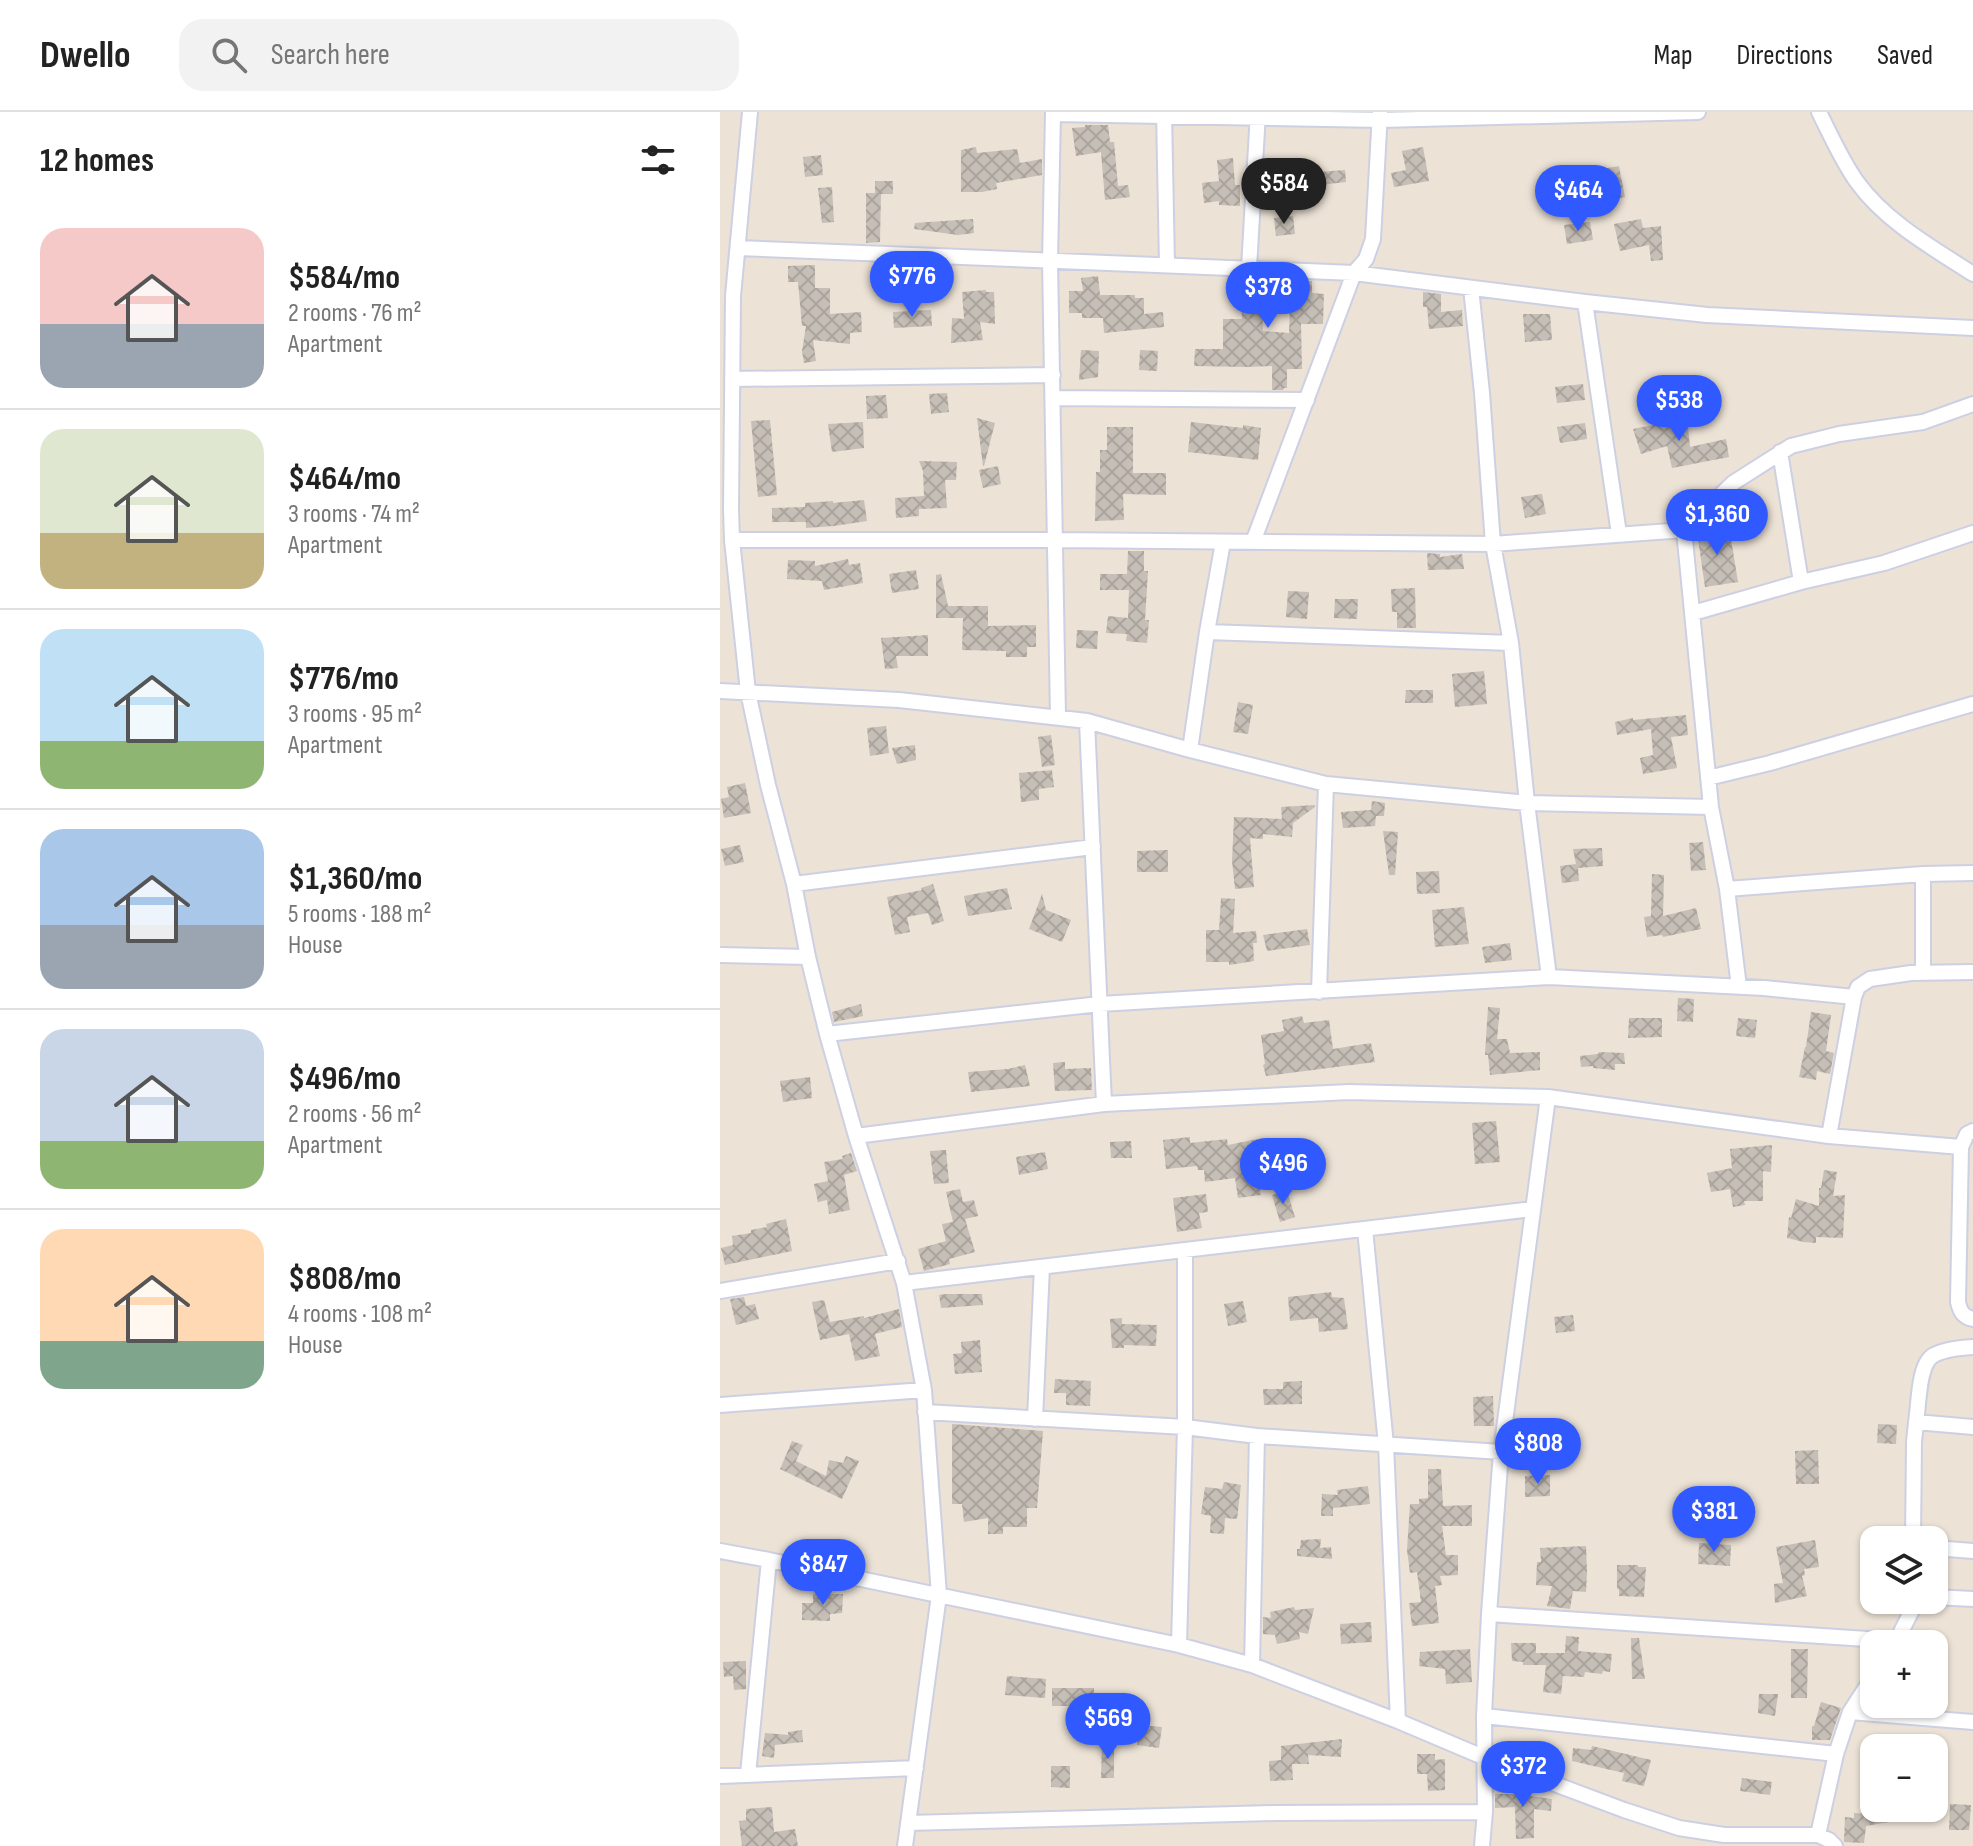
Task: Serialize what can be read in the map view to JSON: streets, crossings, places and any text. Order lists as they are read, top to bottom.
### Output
{
  "page": {
    "header": "Dwello",
    "search": "Search here",
    "nav": ["Map", "Directions", "Saved"],
    "heading": "12 homes",
    "price": [
      "$584",
      "$464",
      "$776",
      "$378",
      "$538",
      "$1,360",
      "$496",
      "$808",
      "$381",
      "$847",
      "$569",
      "$372"
    ],
    "list": [
      {
        "name": "$584/mo",
        "note": "2 rooms · 76 m² · Apartment"
      },
      {
        "name": "$464/mo",
        "note": "3 rooms · 74 m² · Apartment"
      },
      {
        "name": "$776/mo",
        "note": "3 rooms · 95 m² · Apartment"
      },
      {
        "name": "$1,360/mo",
        "note": "5 rooms · 188 m² · House"
      },
      {
        "name": "$496/mo",
        "note": "2 rooms · 56 m² · Apartment"
      },
      {
        "name": "$808/mo",
        "note": "4 rooms · 108 m² · House"
      }
    ],
    "map_buttons": ["+", "−"]
  }
}
